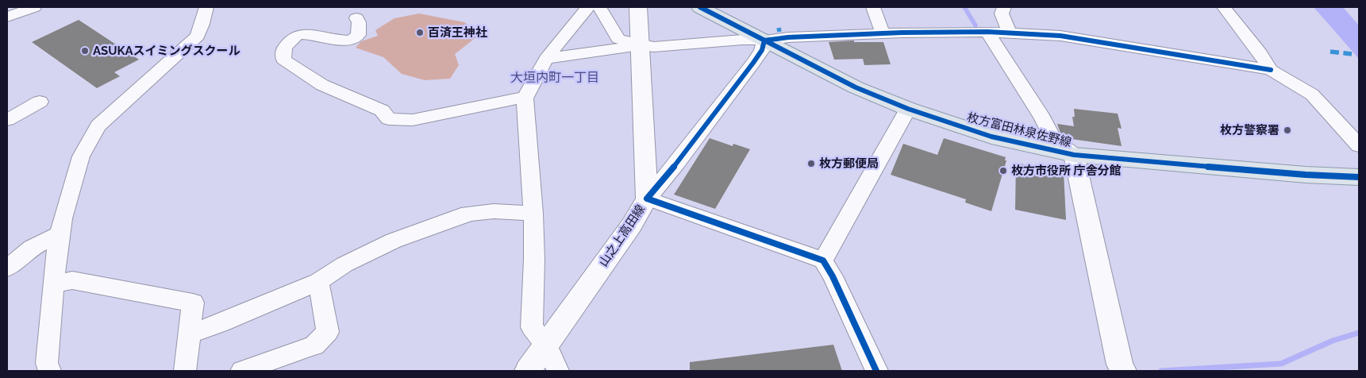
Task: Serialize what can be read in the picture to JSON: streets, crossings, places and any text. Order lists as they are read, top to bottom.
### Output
{
  "streets": {
    "main road": ["枚方富田林泉佐野線"],
    "street": ["山之上高田線"]
  },
  "districts": ["大垣内町一丁目"],
  "places": [
    "百済王神社",
    "ASUKAスイミングスクール",
    "枚方警察署",
    "枚方郵便局",
    "枚方市役所 庁舎分館"
  ]
}
